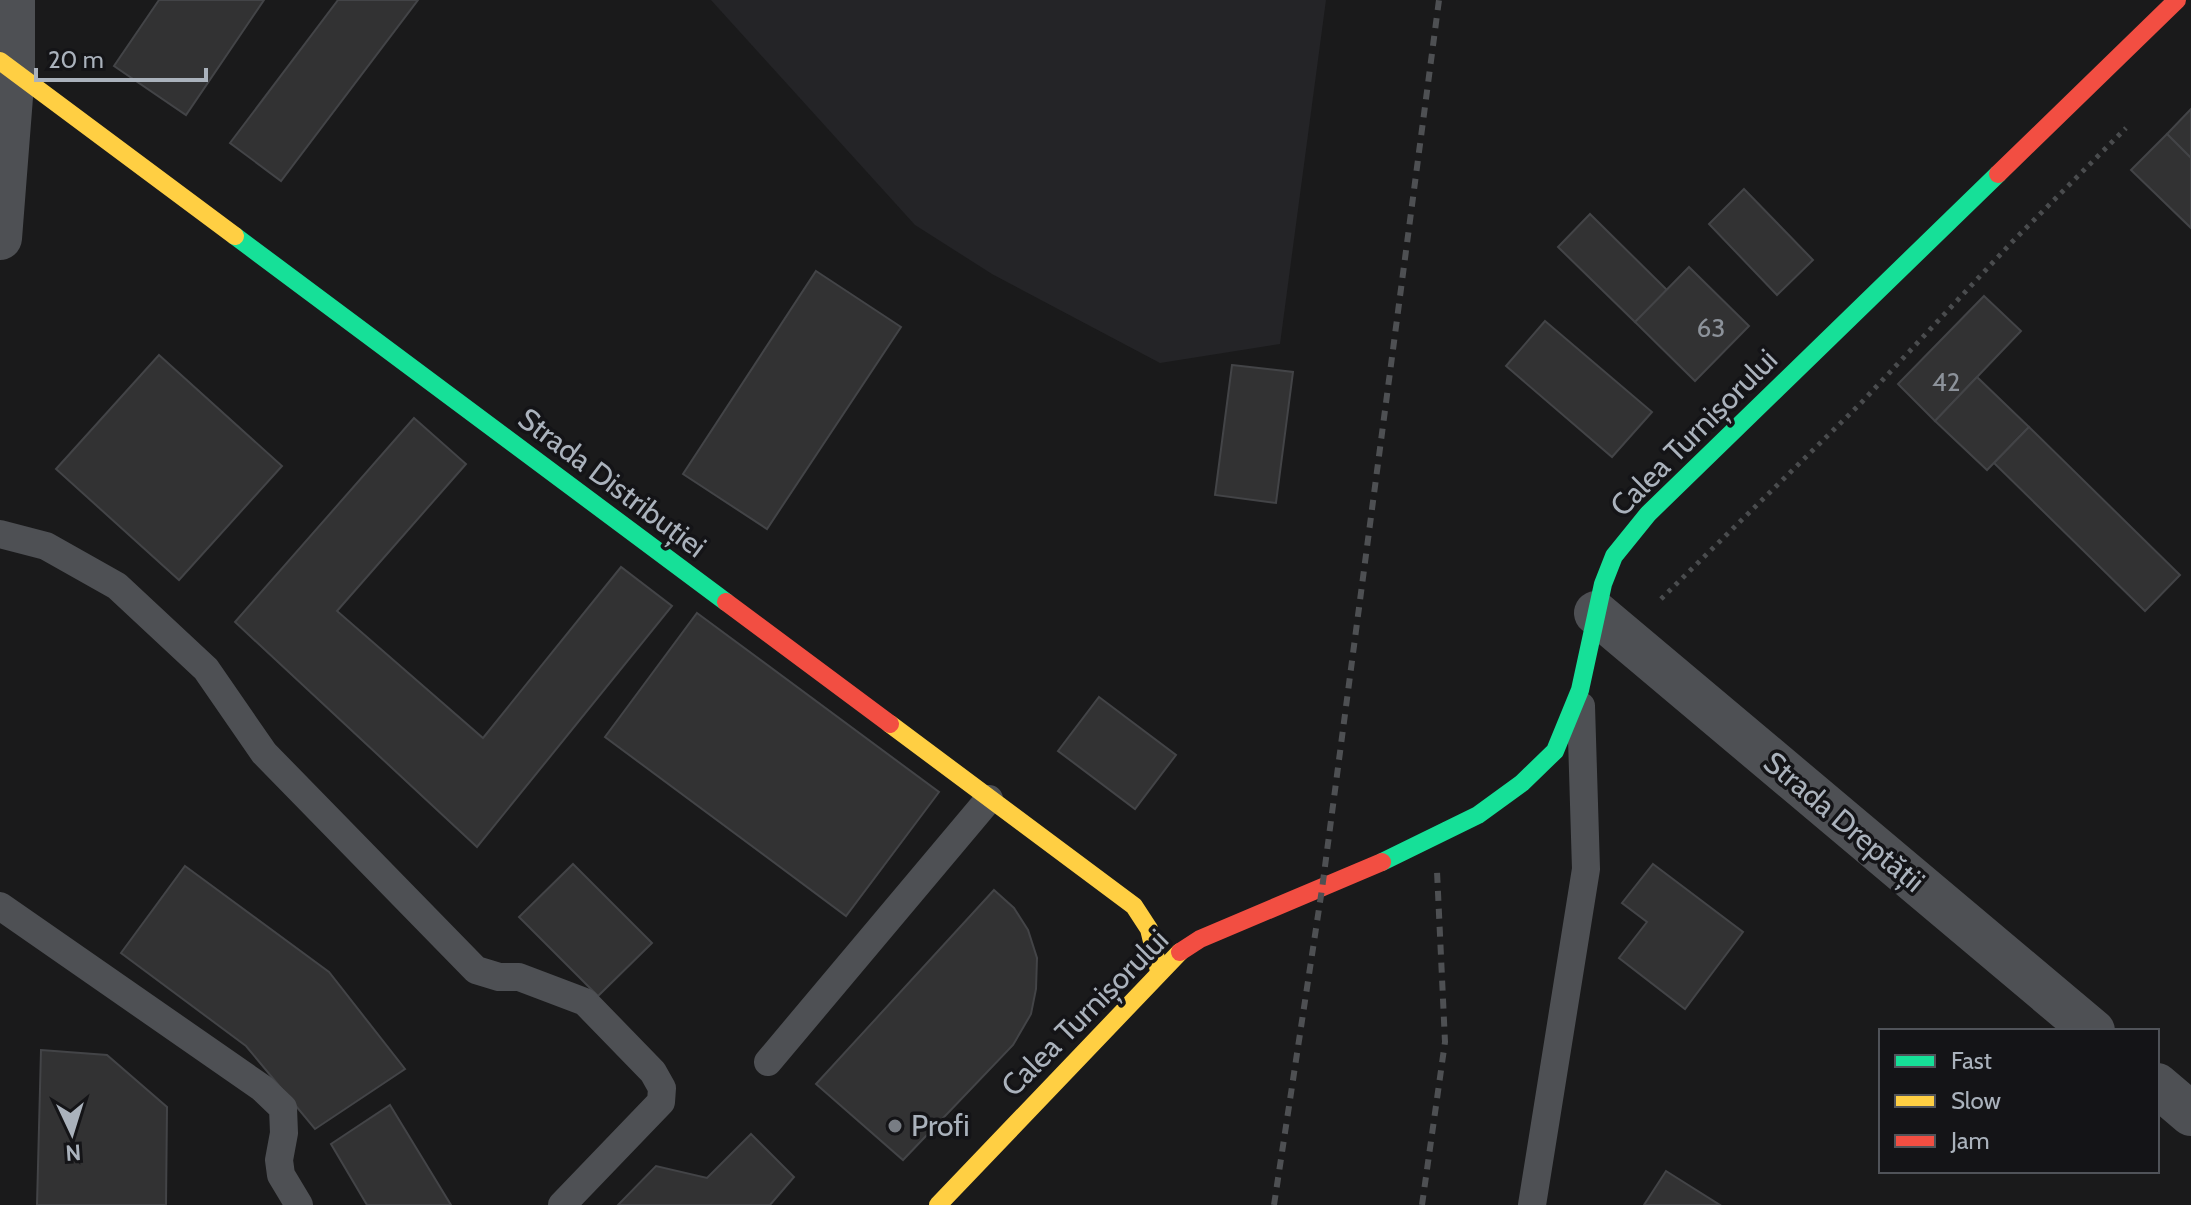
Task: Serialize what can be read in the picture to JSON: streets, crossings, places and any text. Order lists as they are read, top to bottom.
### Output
{
  "streets": {
    "street": ["Calea Turnișorului", "Strada Distribuției", "Strada Dreptății"]
  },
  "crossings": [
    ["Calea Turnișorului", "Strada Distribuției"],
    ["Calea Turnișorului", "Strada Dreptății"]
  ],
  "places": ["Profi"],
  "house_numbers": ["63", "42"],
  "legend": ["Fast", "Slow", "Jam"],
  "scale_bar": "20 m",
  "north": "bottom"
}
